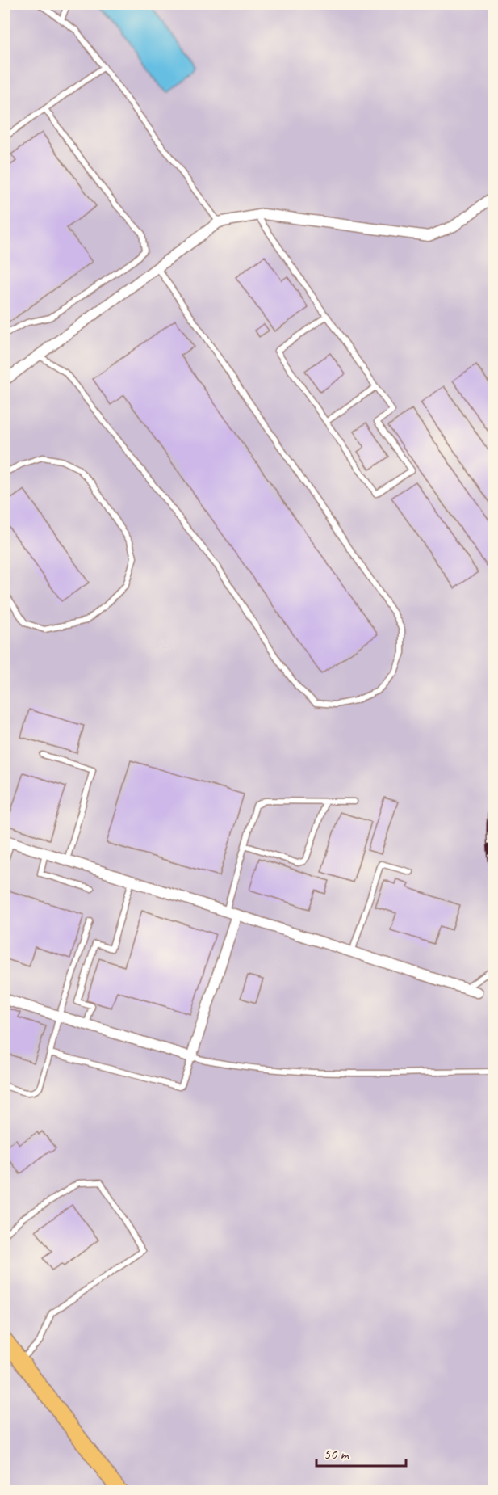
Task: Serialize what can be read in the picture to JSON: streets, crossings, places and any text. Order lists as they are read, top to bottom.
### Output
{
  "scale_bar": "50 m"
}
